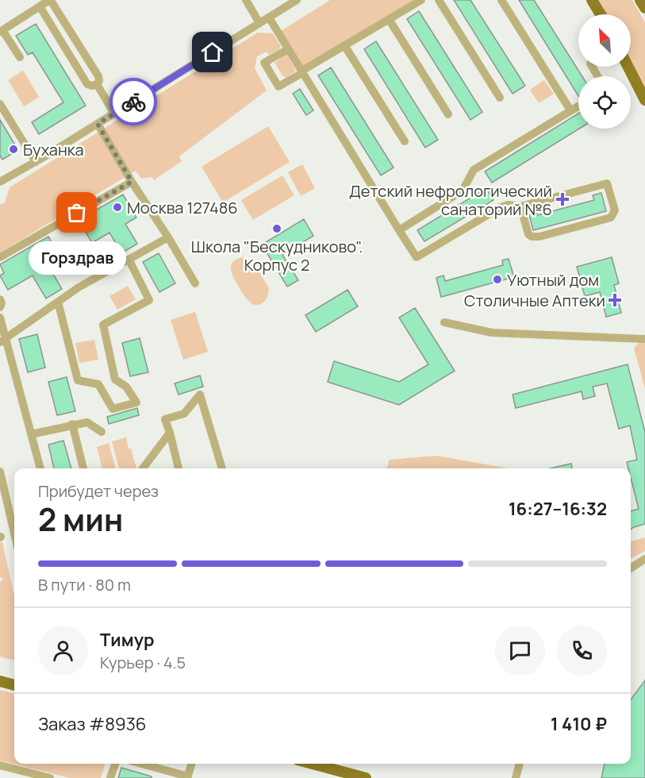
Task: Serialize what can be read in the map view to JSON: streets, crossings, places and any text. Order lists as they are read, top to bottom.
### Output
{
  "places": {
    "other": [
      "Буханка",
      "Москва 127486",
      "Горздрав",
      "Школа \"Бескудниково\". Корпус 2",
      "Уютный дом"
    ],
    "health": ["Детский нефрологический санаторий №6", "Столичные Аптеки"]
  },
  "north": "top left",
  "page": {
    "bubble": "Горздрав",
    "heading": ["2 мин", "Прибудет через", "16:27–16:32"],
    "panel": [
      "Тимур",
      "Курьер · 4.5",
      "Заказ #8936",
      "1 410 ₽"
    ],
    "bar": "В пути · 80 m"
  }
}
